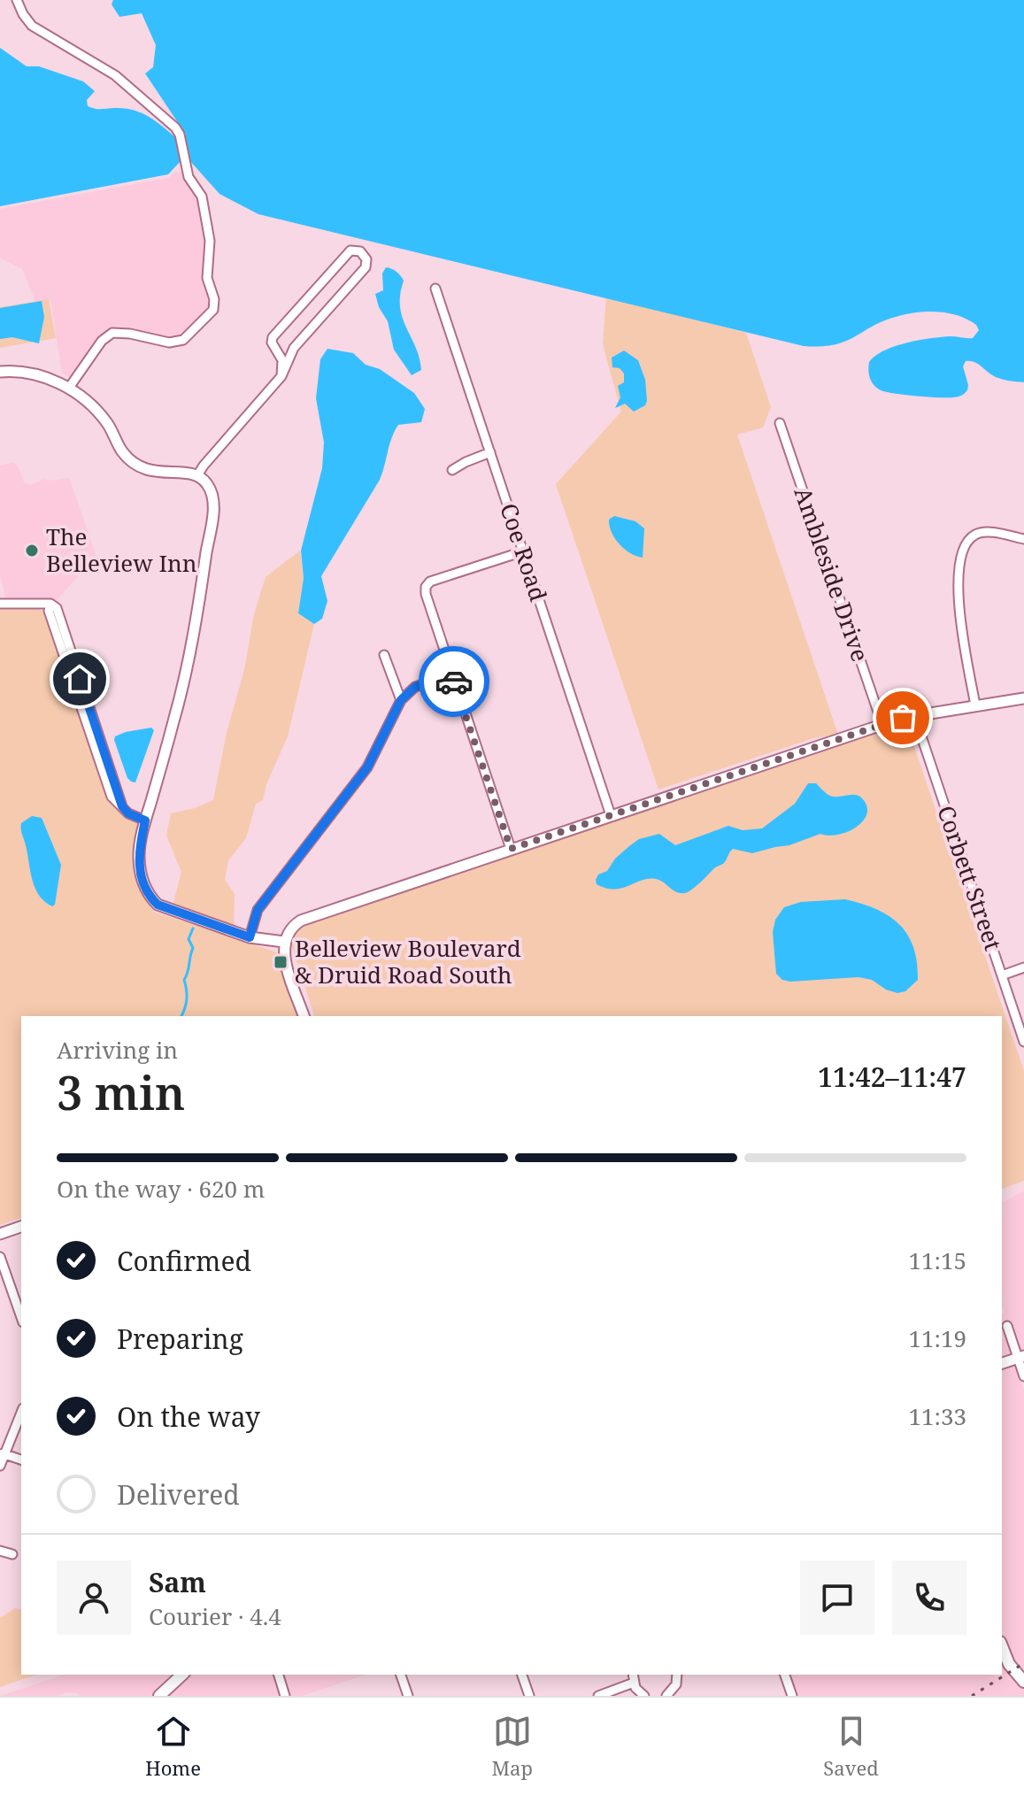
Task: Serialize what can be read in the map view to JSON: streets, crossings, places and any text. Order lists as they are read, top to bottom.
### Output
{
  "streets": {
    "street": ["Coe Road", "Ambleside Drive", "Corbett Street"]
  },
  "places": {
    "other": ["The Belleview Inn"],
    "transit": ["Belleview Boulevard & Druid Road South"]
  },
  "page": {
    "heading": ["3 min", "Arriving in", "11:42–11:47"],
    "panel": ["Sam", "Courier · 4.4"],
    "bar": "On the way · 620 m",
    "list": [
      ["Confirmed", "11:15"],
      ["Preparing", "11:19"],
      ["On the way", "11:33"],
      "Delivered"
    ],
    "tabs": ["Home", "Map", "Saved"]
  }
}
